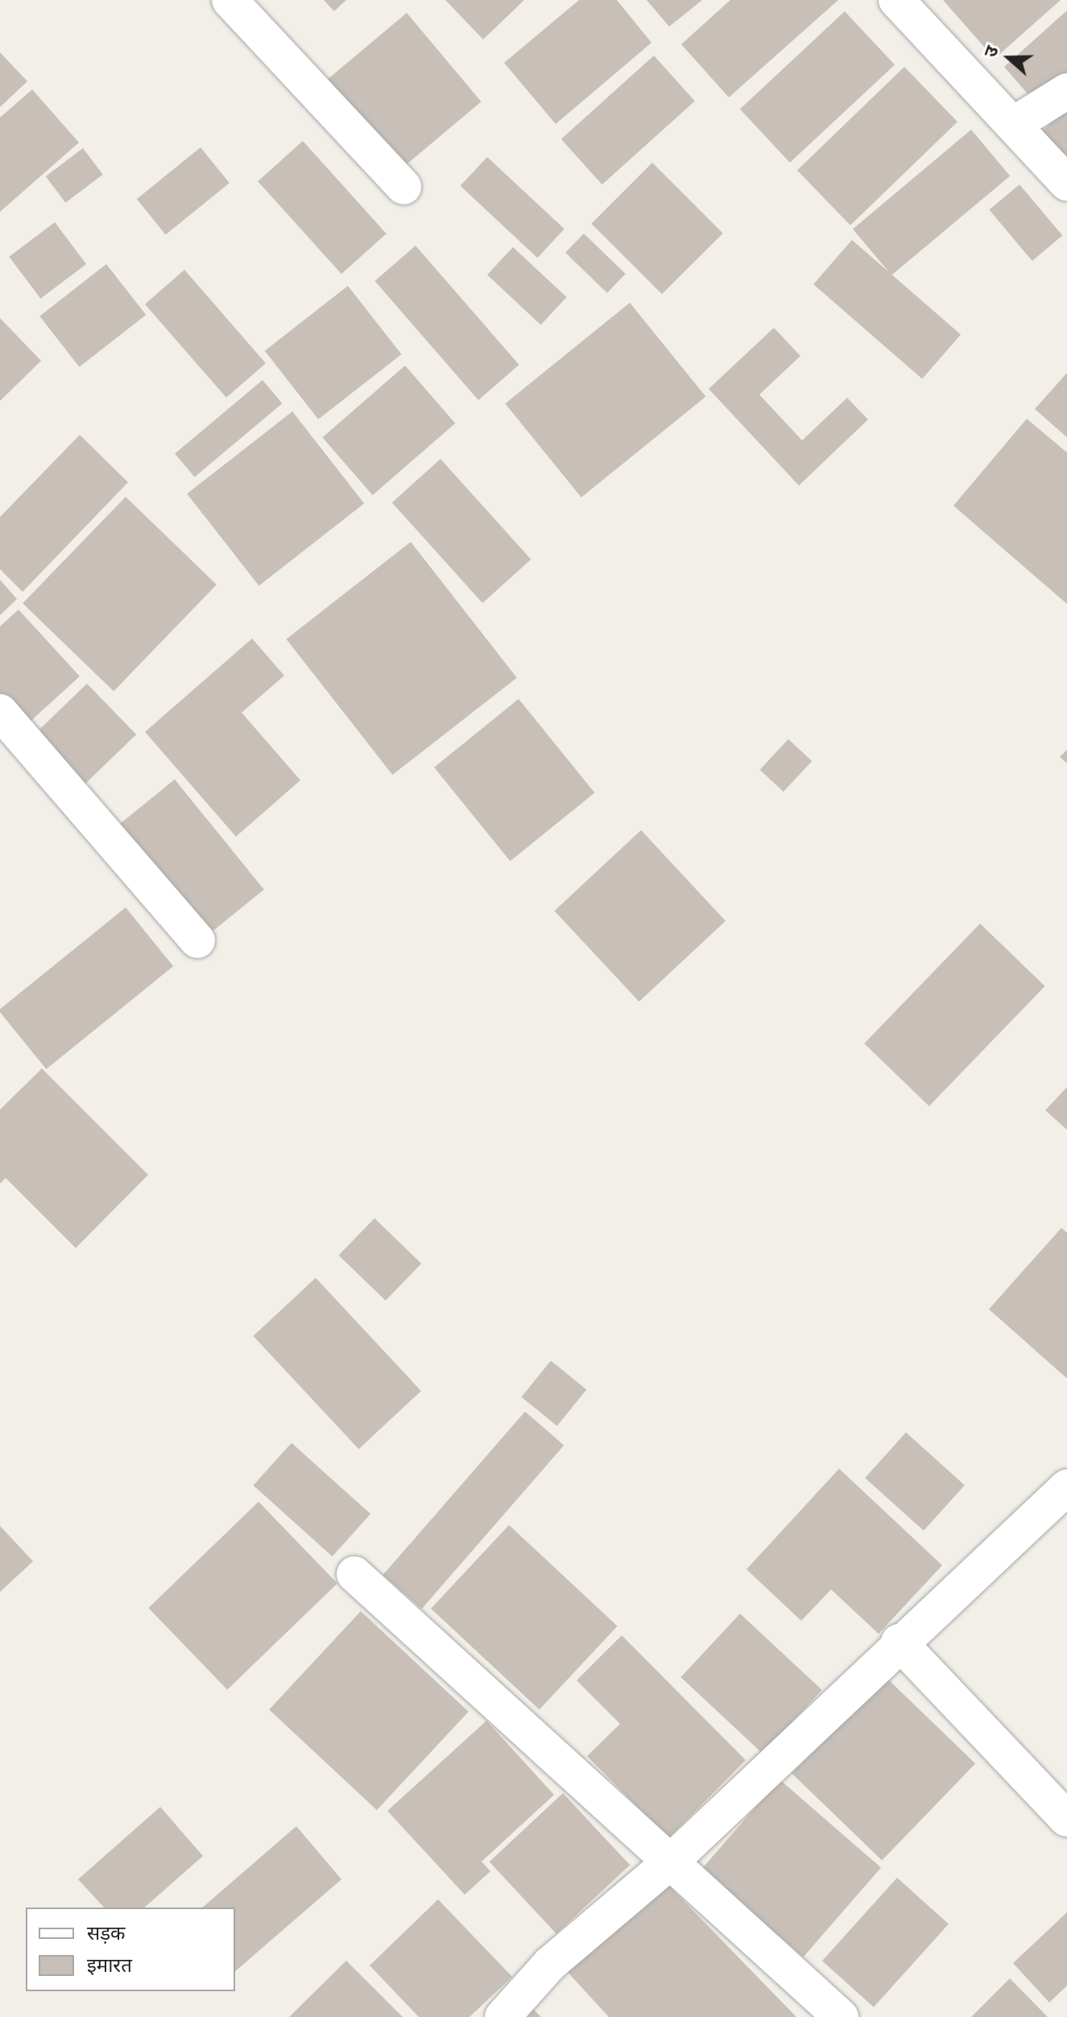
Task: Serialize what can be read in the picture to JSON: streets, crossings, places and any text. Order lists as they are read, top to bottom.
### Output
{
  "legend": ["सड़क", "इमारत"],
  "north": "left"
}
